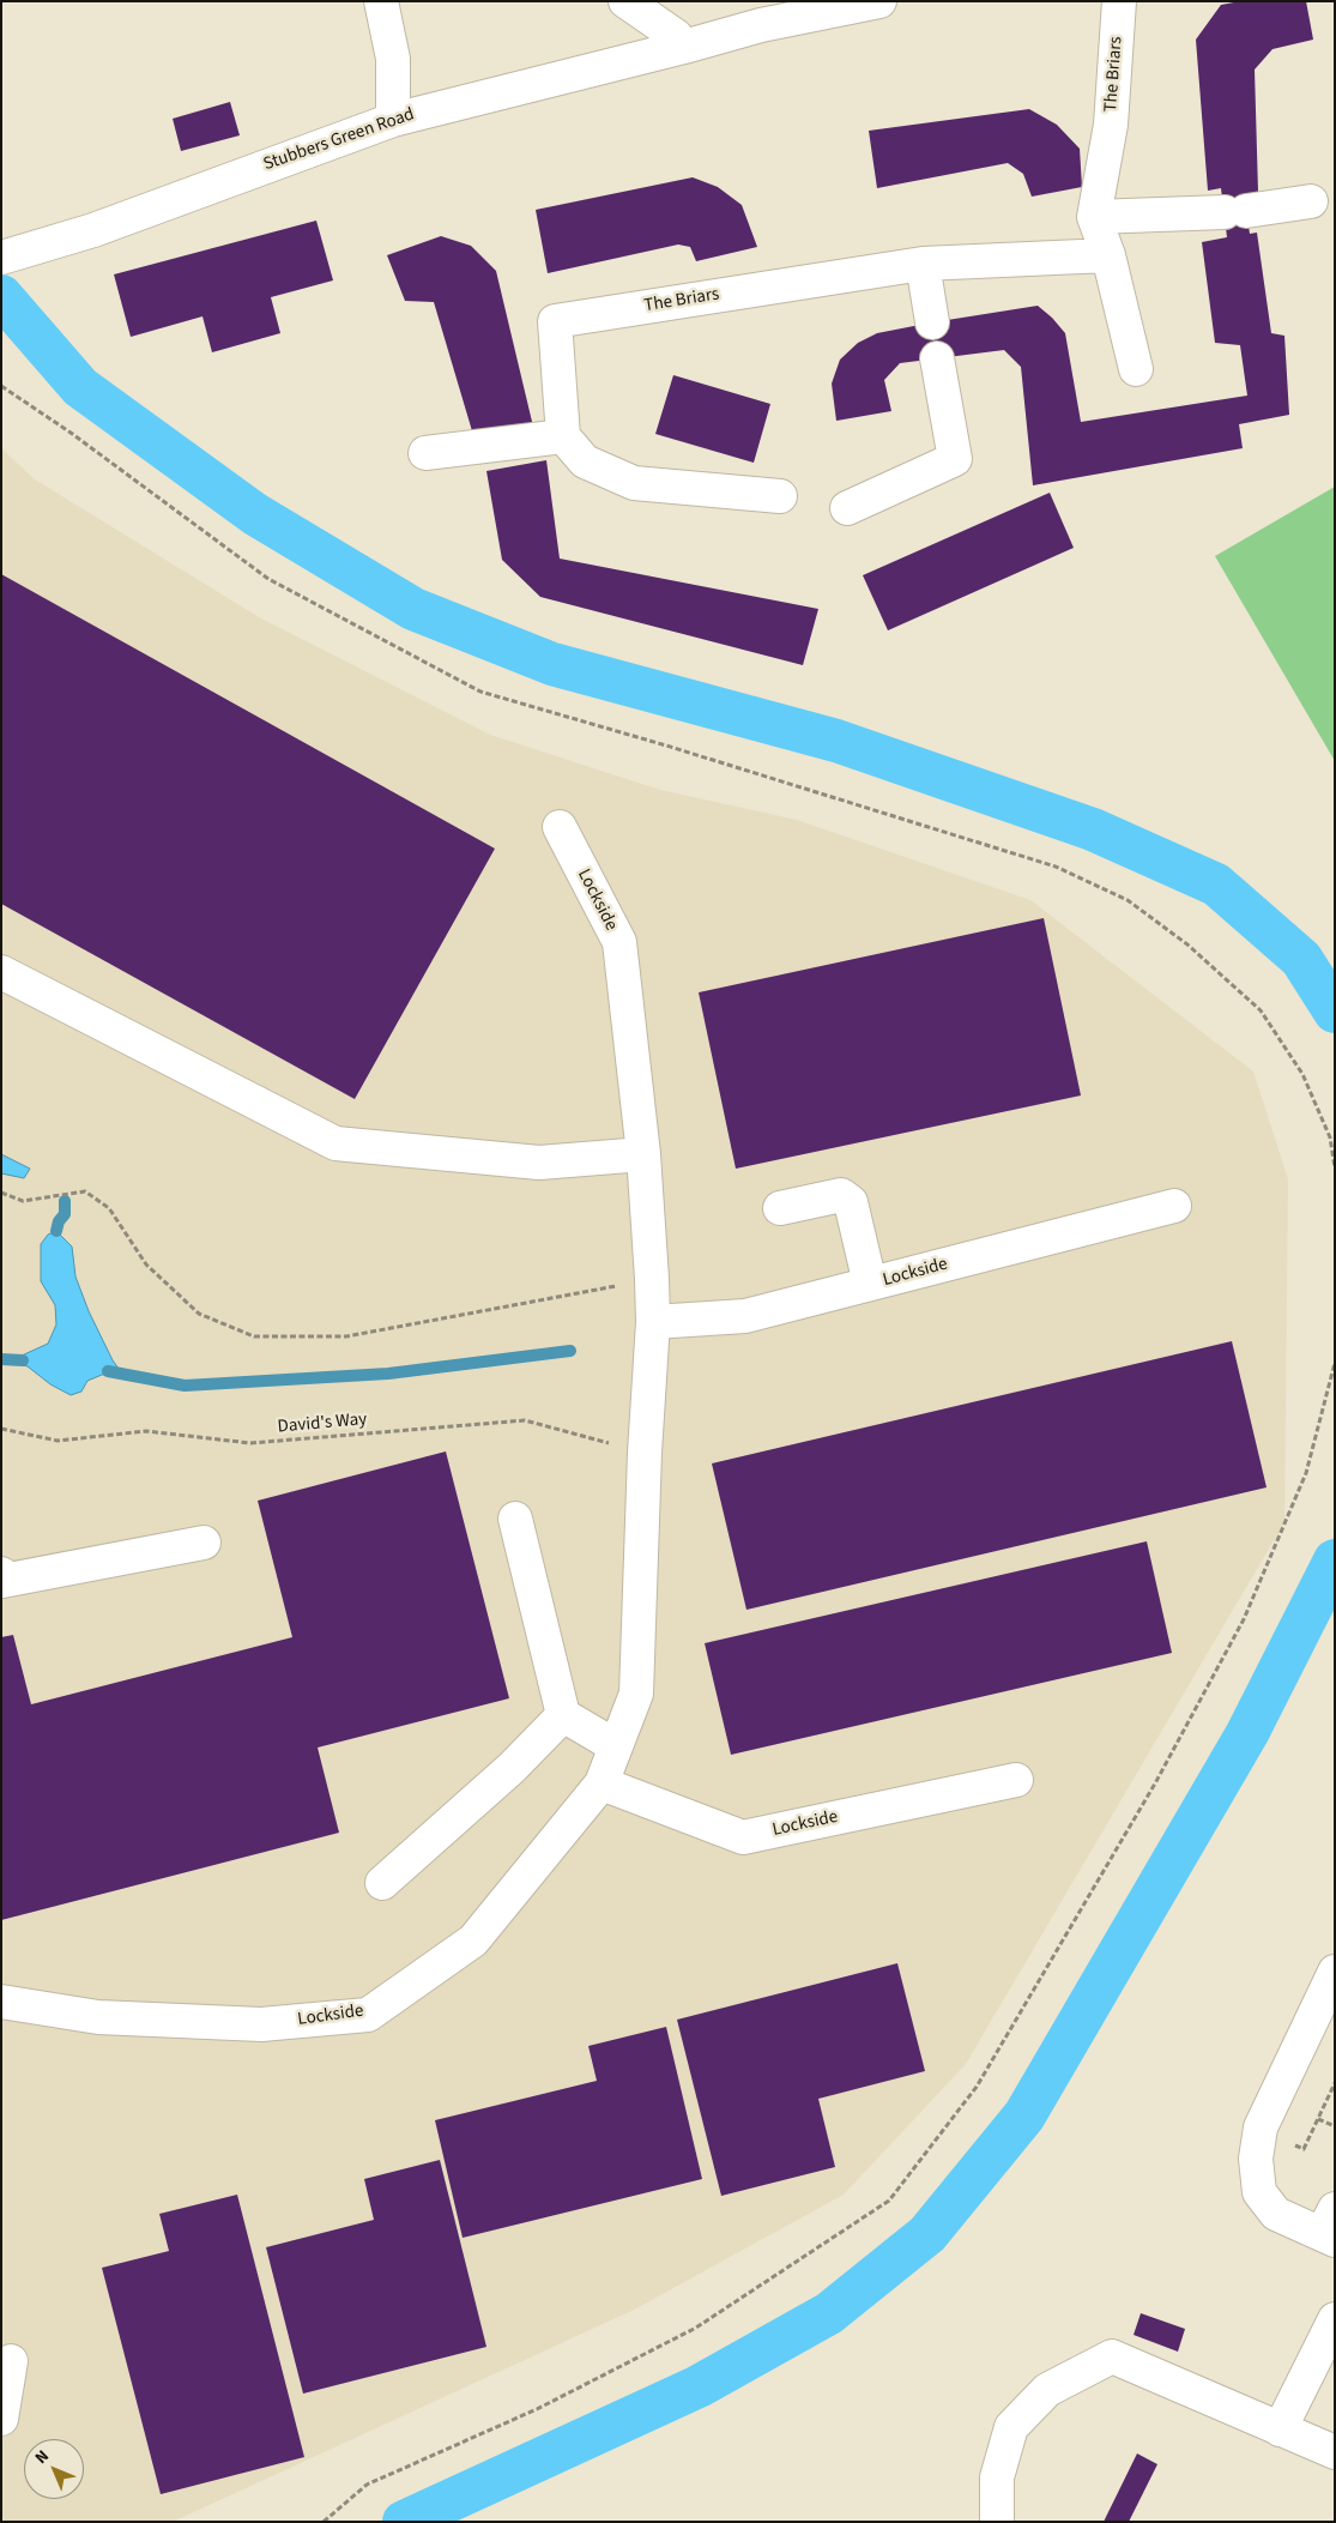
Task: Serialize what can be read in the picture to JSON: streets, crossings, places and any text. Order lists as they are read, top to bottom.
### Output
{
  "streets": {
    "street": ["The Briars", "Stubbers Green Road", "Lockside"],
    "path": ["David's Way"]
  },
  "crossings": [
    ["Lockside", "David's Way"]
  ],
  "north": "top left"
}
